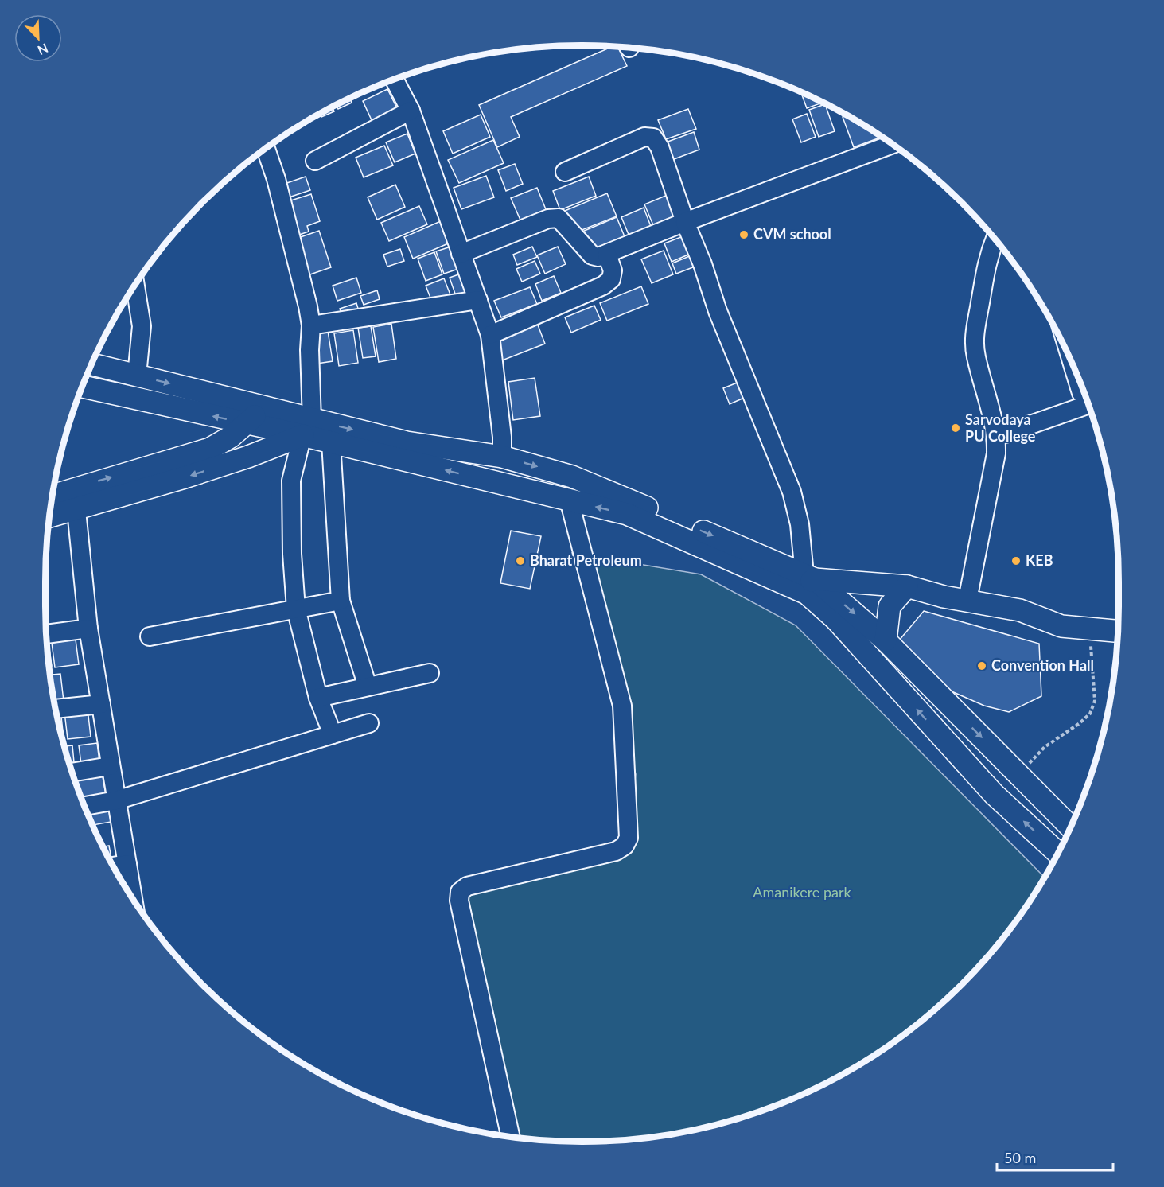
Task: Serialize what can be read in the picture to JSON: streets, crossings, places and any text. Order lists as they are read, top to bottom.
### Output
{
  "parks": ["Amanikere park"],
  "places": [
    "CVM school",
    "Sarvodaya PU College",
    "Bharat Petroleum",
    "KEB",
    "Convention Hall"
  ],
  "scale_bar": "50 m",
  "north": "bottom right"
}
